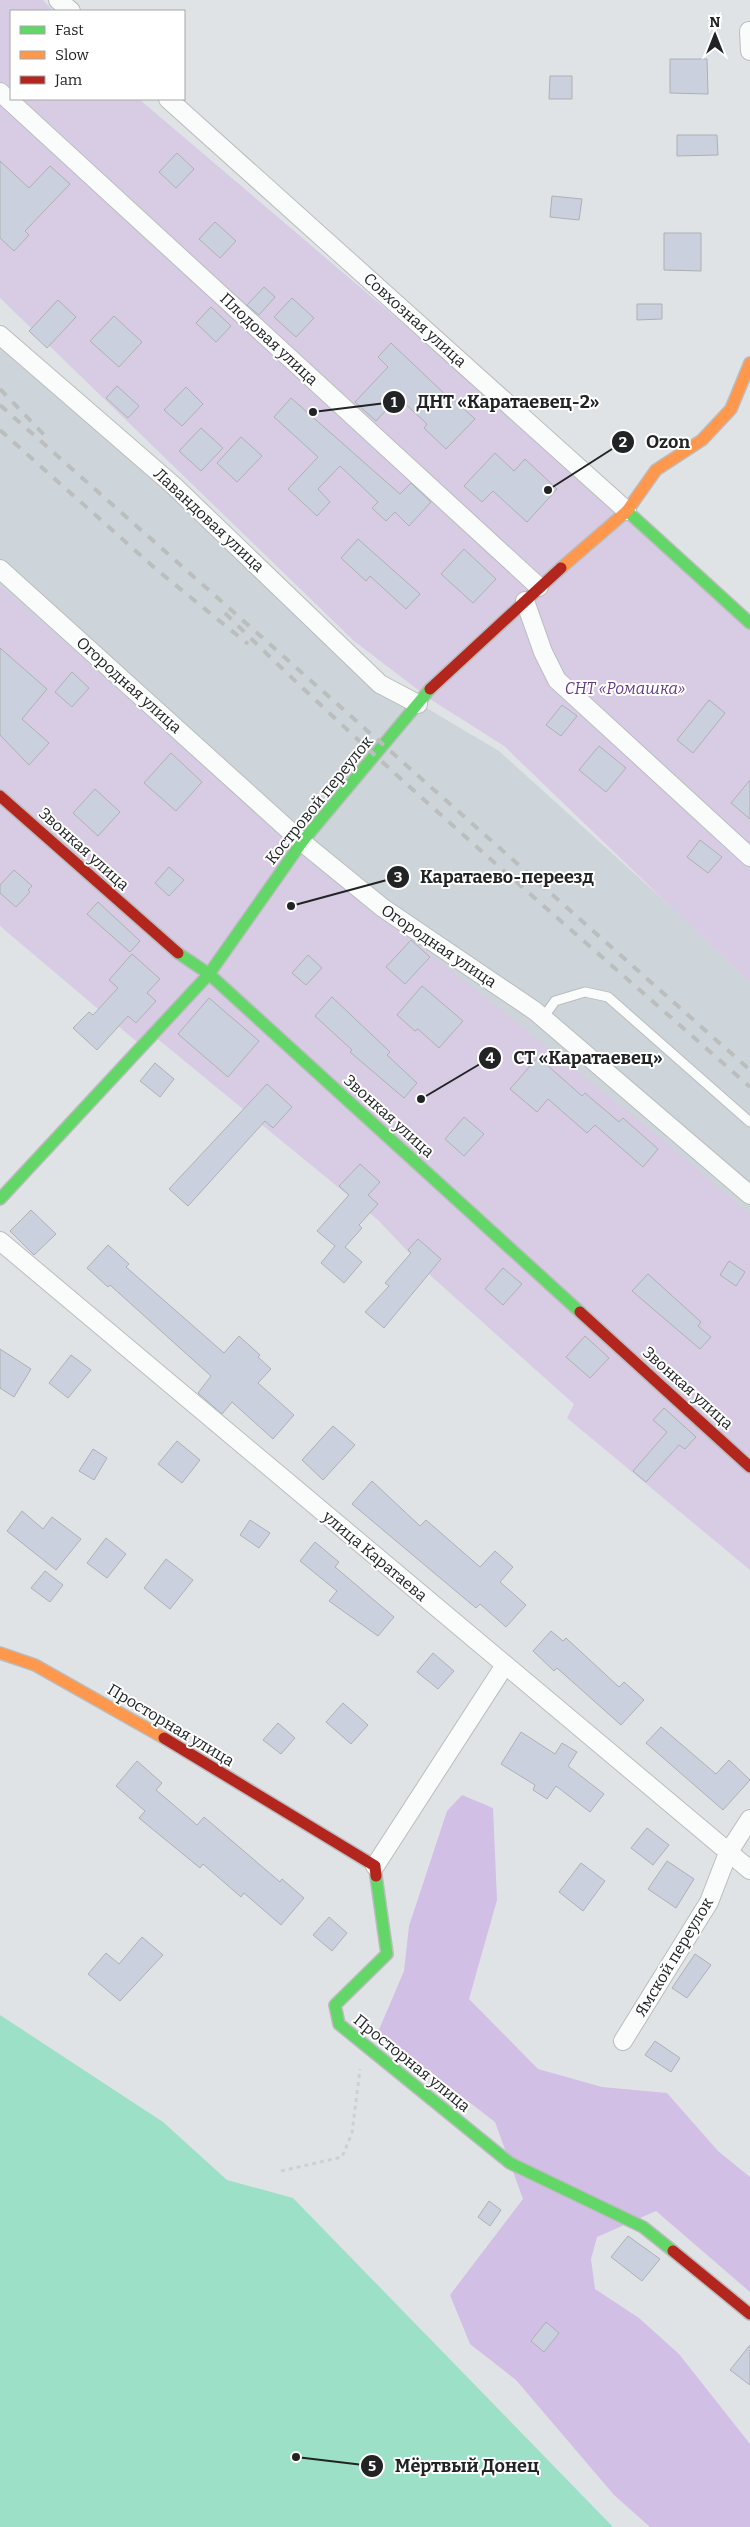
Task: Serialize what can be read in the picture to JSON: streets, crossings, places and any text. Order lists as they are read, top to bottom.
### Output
{
  "streets": {
    "street": [
      "Совхозная улица",
      "Плодовая улица",
      "Лавандовая улица",
      "Огородная улица",
      "Костровой переулок",
      "Звонкая улица",
      "улица Каратаева",
      "Просторная улица",
      "Ямской переулок"
    ]
  },
  "crossings": [
    ["Совхозная улица", "Костровой переулок"],
    ["Плодовая улица", "Костровой переулок"],
    ["Лавандовая улица", "Костровой переулок"],
    ["Огородная улица", "Костровой переулок"],
    ["Костровой переулок", "Звонкая улица"],
    ["улица Каратаева", "Ямской переулок"]
  ],
  "parks": ["СНТ «Ромашка»"],
  "places": [
    "ДНТ «Каратаевец-2»",
    "Ozon",
    "Каратаево-переезд",
    "СТ «Каратаевец»",
    "Мёртвый Донец"
  ],
  "legend": ["Fast", "Slow", "Jam"],
  "north": "top"
}
